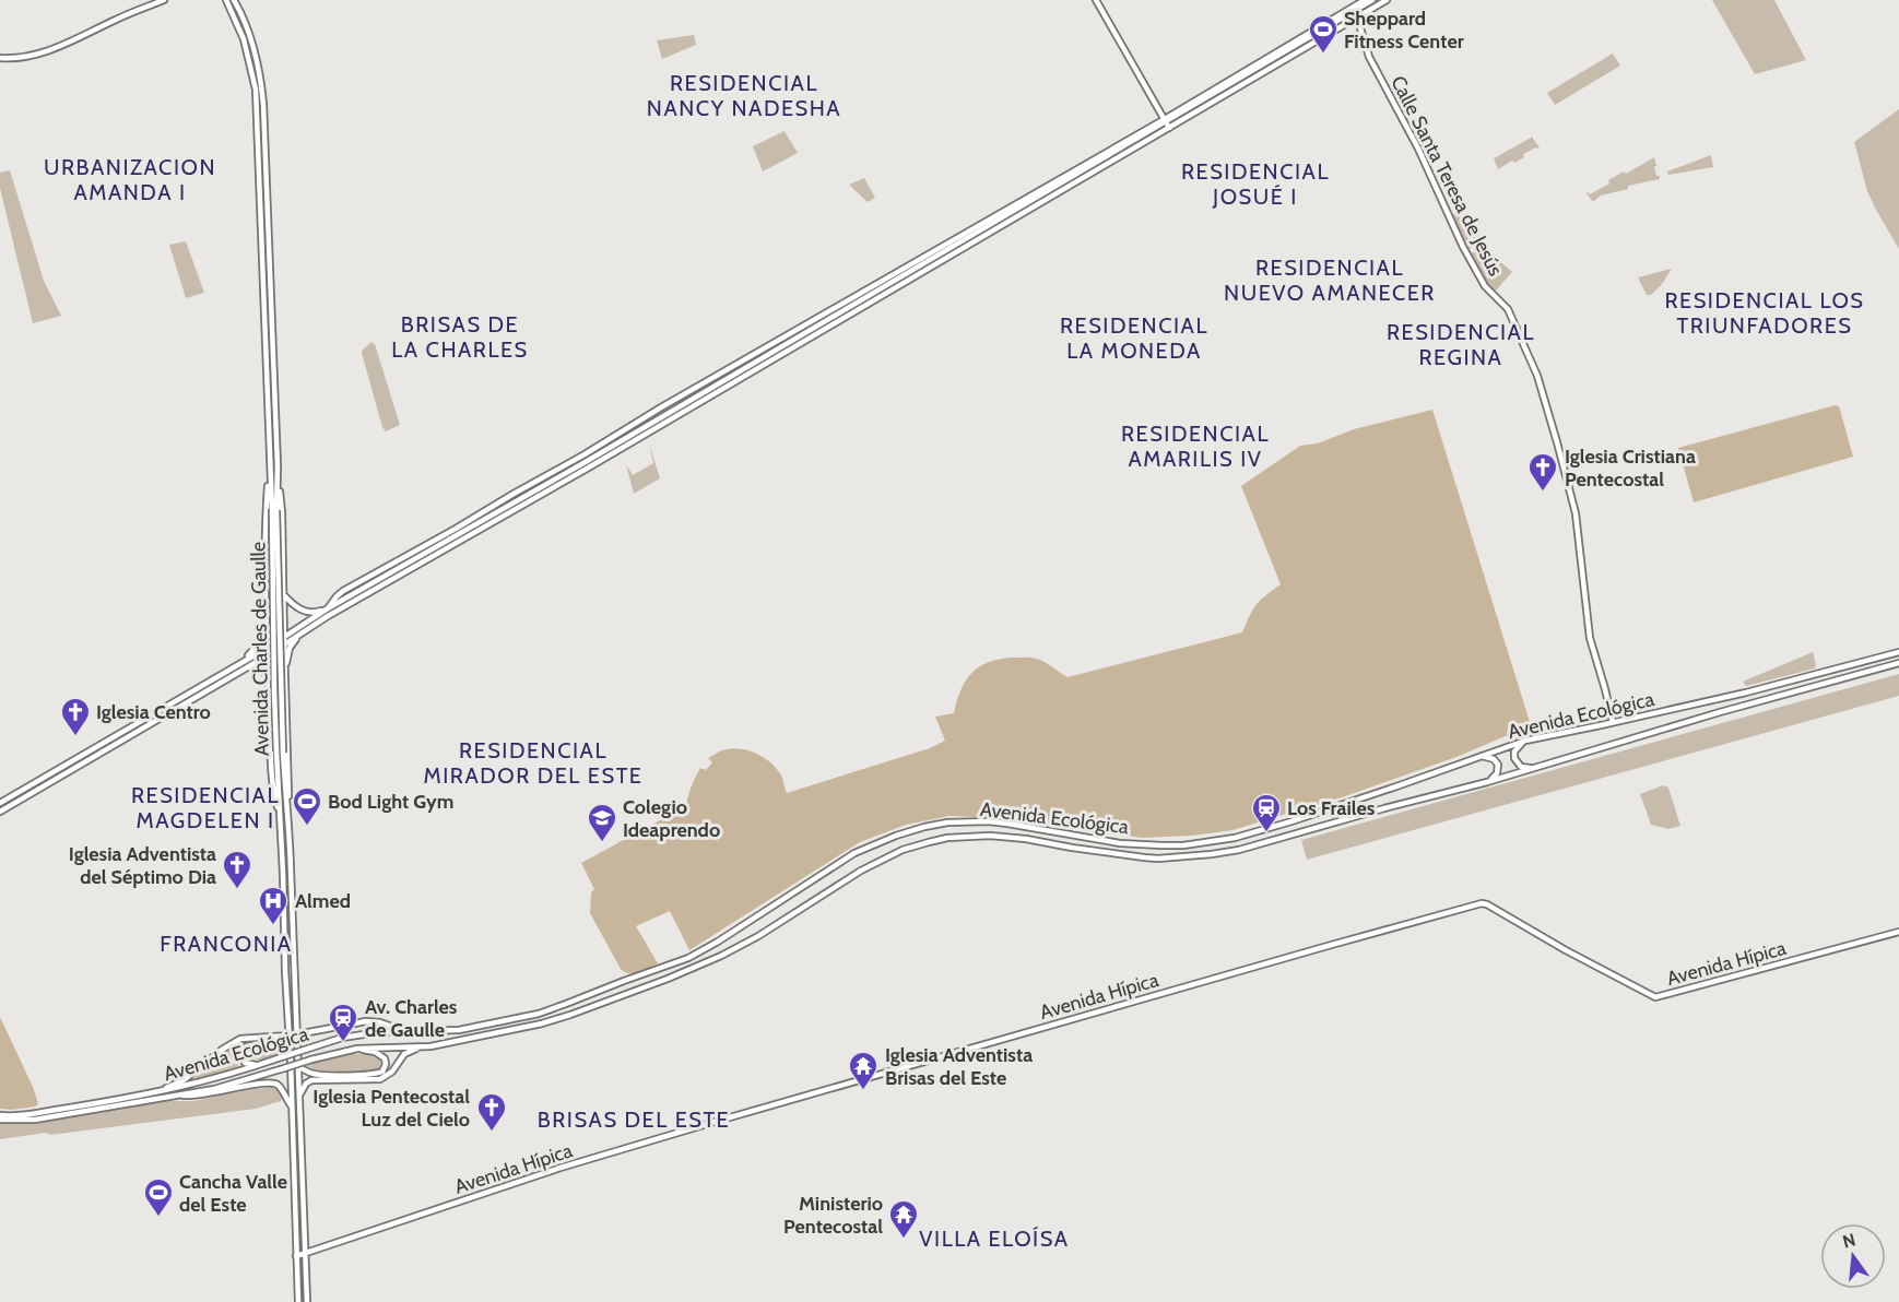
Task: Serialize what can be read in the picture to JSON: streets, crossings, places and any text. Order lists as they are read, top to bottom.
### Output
{
  "streets": {
    "main road": [
      "Calle Santa Teresa de Jesús",
      "Avenida Charles de Gaulle",
      "Avenida Ecológica",
      "Avenida Hípica"
    ]
  },
  "crossings": [
    ["Calle Santa Teresa de Jesús", "Avenida Ecológica"],
    ["Avenida Charles de Gaulle", "Avenida Hípica"]
  ],
  "districts": [
    "RESIDENCIAL NANCY NADESHA",
    "URBANIZACION AMANDA I",
    "RESIDENCIAL JOSUÉ I",
    "RESIDENCIAL NUEVO AMANECER",
    "RESIDENCIAL LOS TRIUNFADORES",
    "BRISAS DE LA CHARLES",
    "RESIDENCIAL LA MONEDA",
    "RESIDENCIAL REGINA",
    "RESIDENCIAL AMARILIS IV",
    "RESIDENCIAL MIRADOR DEL ESTE",
    "RESIDENCIAL MAGDELEN I",
    "FRANCONIA",
    "BRISAS DEL ESTE",
    "VILLA ELOÍSA"
  ],
  "places": {
    "sports": ["Sheppard Fitness Center", "Bod Light Gym", "Cancha Valle del Este"],
    "church": [
      "Iglesia Cristiana Pentecostal",
      "Iglesia Centro",
      "Iglesia Adventista del Séptimo Dia",
      "Iglesia Pentecostal Luz del Cielo"
    ],
    "station": ["Los Frailes", "Av. Charles de Gaulle"],
    "school or university": ["Colegio Ideaprendo"],
    "hospital": ["Almed"],
    "temple": ["Iglesia Adventista Brisas del Este", "Ministerio Pentecostal"]
  },
  "north": "top"
}
